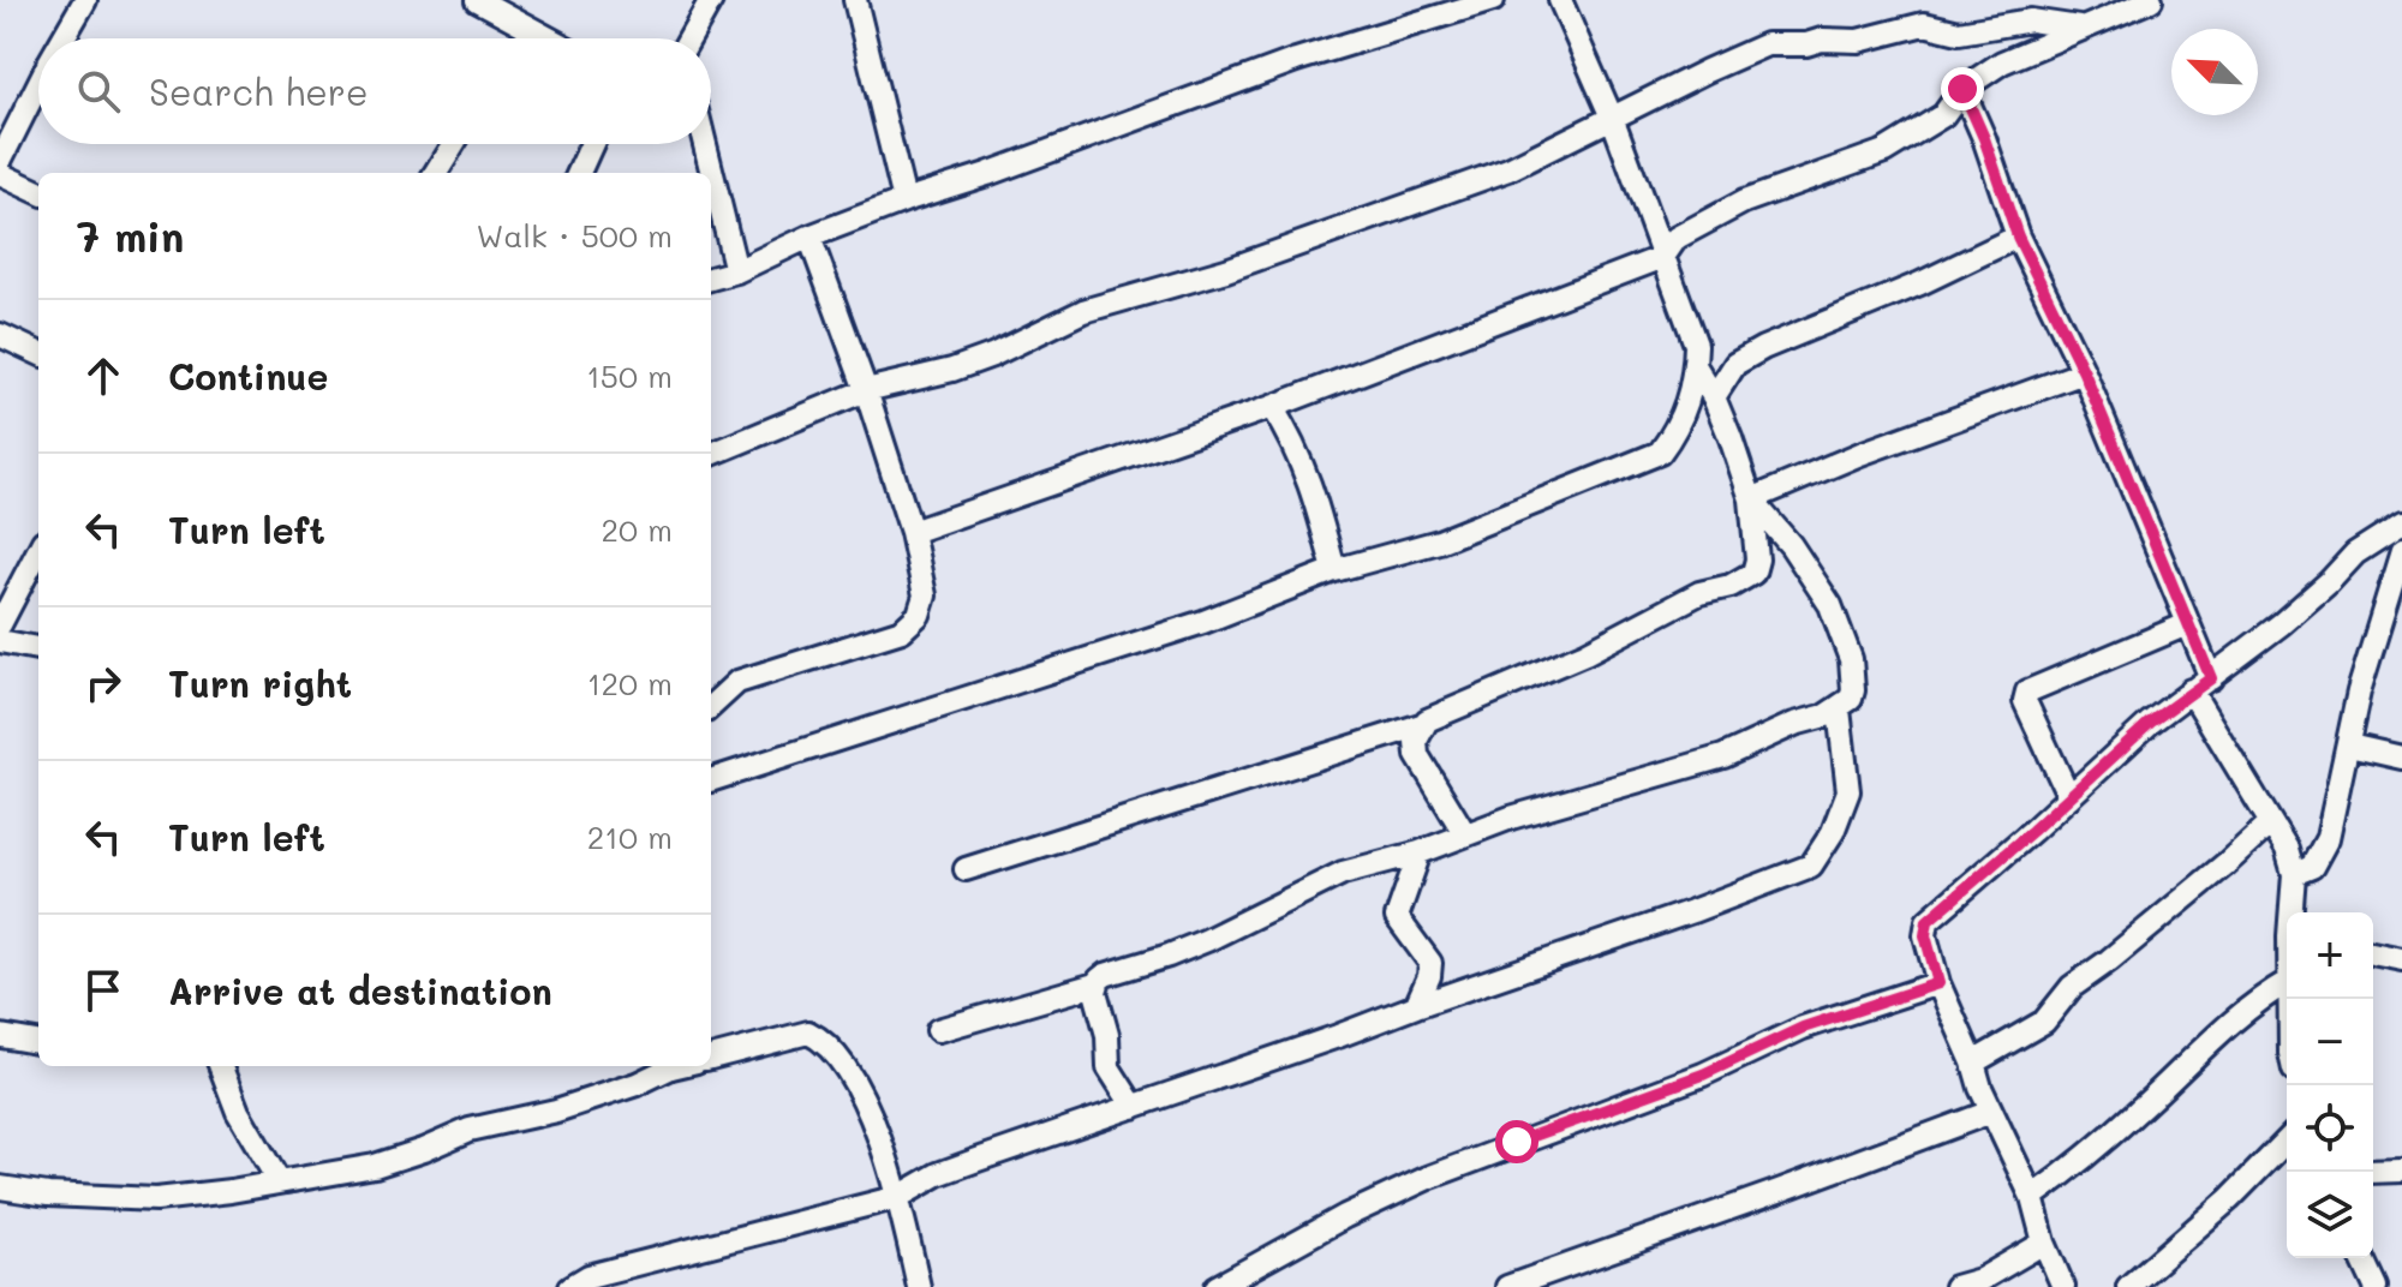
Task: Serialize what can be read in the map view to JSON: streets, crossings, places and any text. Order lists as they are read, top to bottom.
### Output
{
  "north": "top left",
  "page": {
    "search": "Search here",
    "heading": ["7 min", "Walk · 500 m"],
    "list": [
      ["Continue", "150 m"],
      ["Turn left", "20 m"],
      ["Turn right", "120 m"],
      ["Turn left", "210 m"],
      "Arrive at destination"
    ],
    "map_buttons": ["+", "−"]
  }
}
